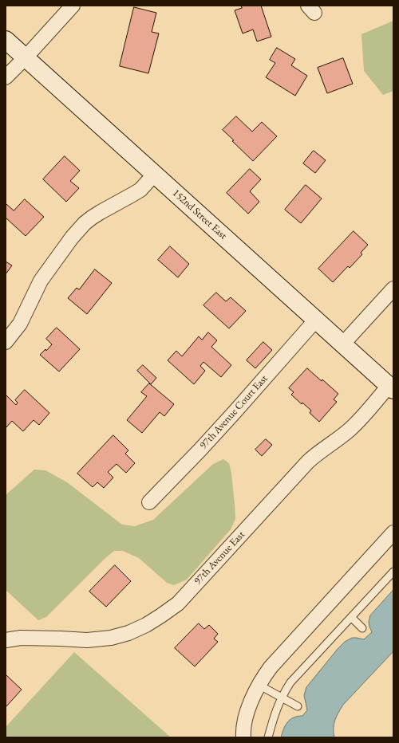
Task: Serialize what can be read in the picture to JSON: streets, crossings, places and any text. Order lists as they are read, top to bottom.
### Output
{
  "streets": {
    "main road": ["152nd Street East"],
    "street": ["97th Avenue Court East", "97th Avenue East"]
  },
  "crossings": [
    ["152nd Street East", "97th Avenue Court East"],
    ["152nd Street East", "97th Avenue East"]
  ]
}
